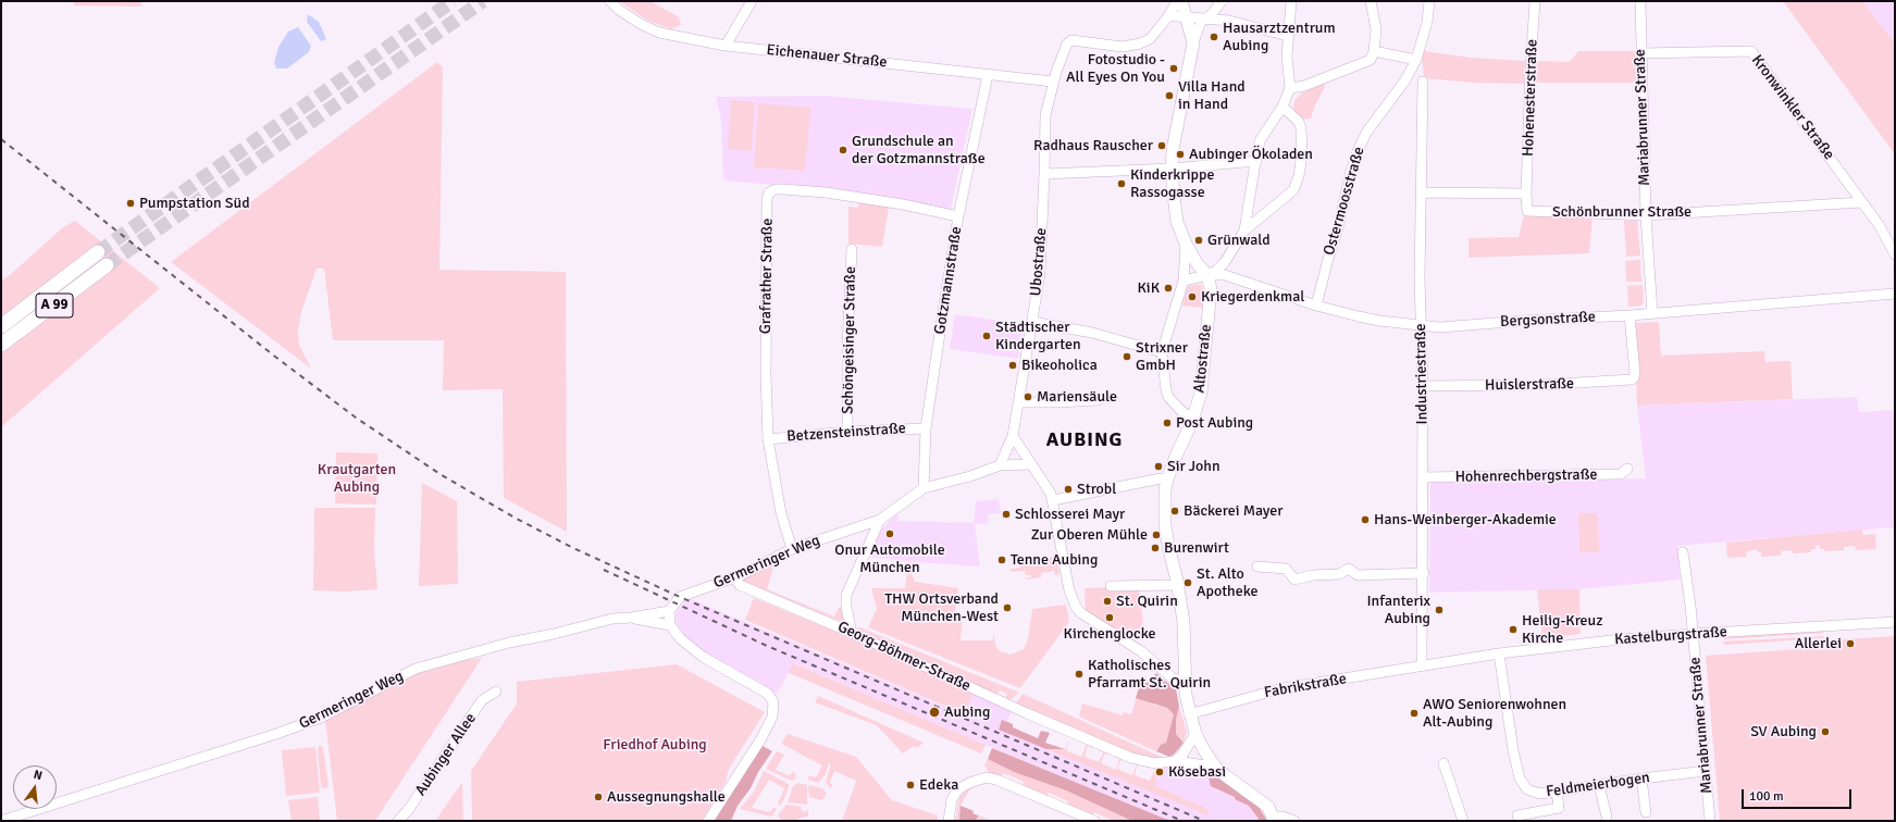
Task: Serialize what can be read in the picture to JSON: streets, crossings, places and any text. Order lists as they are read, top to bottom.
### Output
{
  "streets": {
    "highway": ["A 99"],
    "main road": ["Altostraße"],
    "street": [
      "Eichenauer Straße",
      "Hohenesterstraße",
      "Kronwinkler Straße",
      "Mariabrunner Straße",
      "Ostermoosstraße",
      "Schönbrunner Straße",
      "Ubostraße",
      "Grafrather Straße",
      "Gotzmannstraße",
      "Bergsonstraße",
      "Schöngeisinger Straße",
      "Industriestraße",
      "Huislerstraße",
      "Betzensteinstraße",
      "Hohenrechbergstraße",
      "Germeringer Weg",
      "Kastelburgstraße",
      "Georg-Böhmer-Straße",
      "Fabrikstraße",
      "Aubinger Allee",
      "Feldmeierbogen"
    ]
  },
  "crossings": [
    ["Eichenauer Straße", "Ubostraße"],
    ["Eichenauer Straße", "Gotzmannstraße"],
    ["Hohenesterstraße", "Schönbrunner Straße"],
    ["Kronwinkler Straße", "Mariabrunner Straße"],
    ["Kronwinkler Straße", "Schönbrunner Straße"],
    ["Mariabrunner Straße", "Schönbrunner Straße"],
    ["Mariabrunner Straße", "Bergsonstraße"],
    ["Mariabrunner Straße", "Kastelburgstraße"],
    ["Mariabrunner Straße", "Feldmeierbogen"],
    ["Ostermoosstraße", "Bergsonstraße"],
    ["Grafrather Straße", "Gotzmannstraße"],
    ["Grafrather Straße", "Betzensteinstraße"],
    ["Grafrather Straße", "Germeringer Weg"],
    ["Gotzmannstraße", "Betzensteinstraße"],
    ["Gotzmannstraße", "Germeringer Weg"],
    ["Bergsonstraße", "Altostraße"],
    ["Bergsonstraße", "Industriestraße"],
    ["Bergsonstraße", "Huislerstraße"],
    ["Schöngeisinger Straße", "Betzensteinstraße"],
    ["Altostraße", "Georg-Böhmer-Straße"],
    ["Altostraße", "Fabrikstraße"],
    ["Industriestraße", "Huislerstraße"],
    ["Industriestraße", "Hohenrechbergstraße"],
    ["Industriestraße", "Kastelburgstraße"],
    ["Industriestraße", "Fabrikstraße"],
    ["Germeringer Weg", "Georg-Böhmer-Straße"],
    ["Kastelburgstraße", "Fabrikstraße"],
    ["Kastelburgstraße", "Feldmeierbogen"]
  ],
  "districts": ["AUBING"],
  "parks": ["Krautgarten Aubing", "Friedhof Aubing"],
  "places": [
    "Hausarztzentrum Aubing",
    "Fotostudio - All Eyes On You",
    "Villa Hand in Hand",
    "Radhaus Rauscher",
    "Grundschule an der Gotzmannstraße",
    "Aubinger Ökoladen",
    "Kinderkrippe Rassogasse",
    "Pumpstation Süd",
    "Grünwald",
    "KiK",
    "Kriegerdenkmal",
    "Städtischer Kindergarten",
    "Strixner GmbH",
    "Bikeoholica",
    "Mariensäule",
    "Post Aubing",
    "Sir John",
    "Strobl",
    "Bäckerei Mayer",
    "Schlosserei Mayr",
    "Hans-Weinberger-Akademie",
    "Onur Automobile München",
    "Zur Oberen Mühle",
    "Burenwirt",
    "Tenne Aubing",
    "St. Alto Apotheke",
    "St. Quirin",
    "THW Ortsverband München-West",
    "Infanterix Aubing",
    "Kirchenglocke",
    "Heilig-Kreuz Kirche",
    "Allerlei",
    "Katholisches Pfarramt St. Quirin",
    "Aubing",
    "AWO Seniorenwohnen Alt-Aubing",
    "SV Aubing",
    "Kösebasi",
    "Edeka",
    "Aussegnungshalle"
  ],
  "scale_bar": "100 m",
  "north": "top"
}
